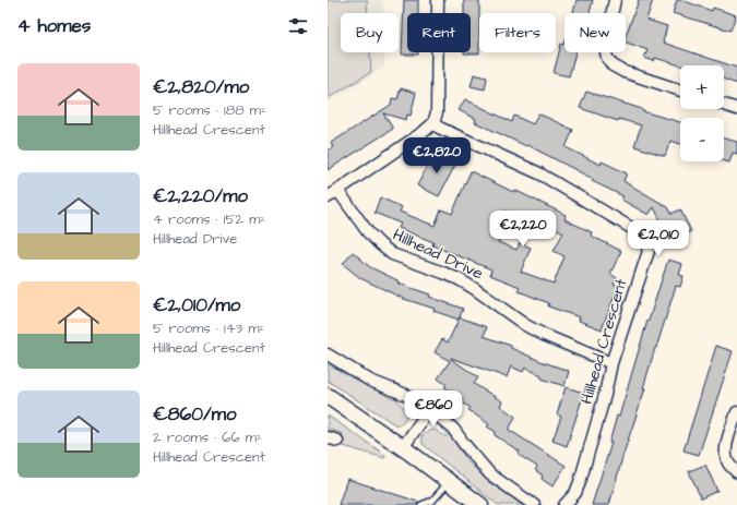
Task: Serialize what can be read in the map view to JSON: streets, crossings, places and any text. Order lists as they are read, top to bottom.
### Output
{
  "streets": {
    "street": ["Hillhead Drive", "Hillhead Crescent"]
  },
  "crossings": [
    ["Hillhead Drive", "Hillhead Crescent"]
  ],
  "page": {
    "heading": "4 homes",
    "chip": [
      "Buy",
      "Rent",
      "Filters",
      "New"
    ],
    "list": [
      {
        "name": "€2,820/mo",
        "note": "5 rooms · 188 m² · Hillhead Crescent"
      },
      {
        "name": "€2,220/mo",
        "note": "4 rooms · 152 m² · Hillhead Drive"
      },
      {
        "name": "€2,010/mo",
        "note": "5 rooms · 143 m² · Hillhead Crescent"
      },
      {
        "name": "€860/mo",
        "note": "2 rooms · 66 m² · Hillhead Crescent"
      }
    ],
    "map_buttons": ["+", "−"],
    "price": [
      "€2,820",
      "€2,220",
      "€2,010",
      "€860"
    ]
  }
}
